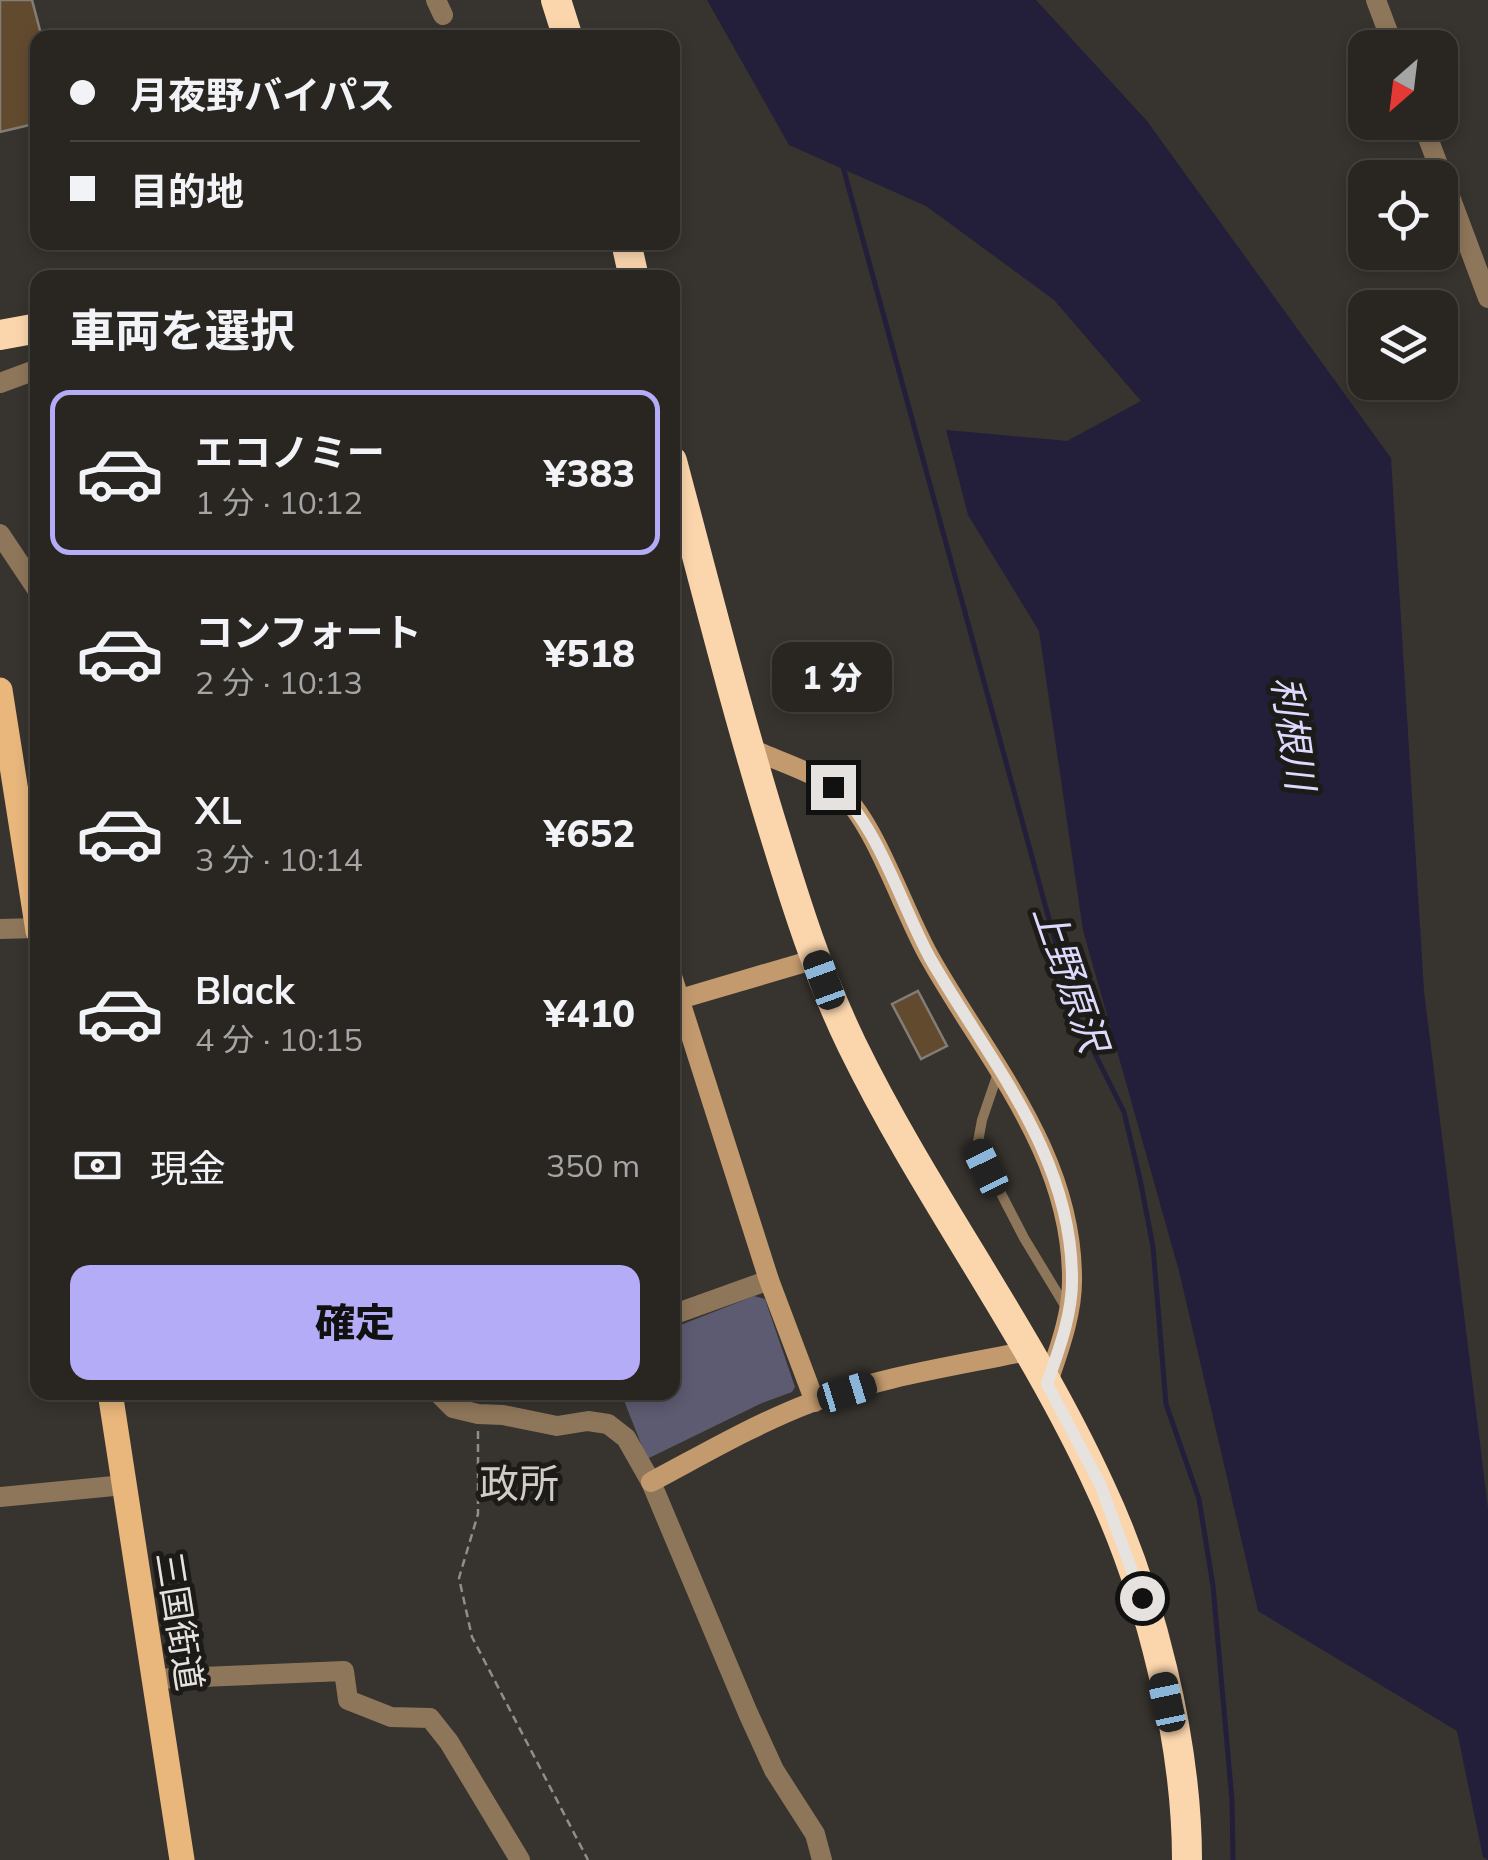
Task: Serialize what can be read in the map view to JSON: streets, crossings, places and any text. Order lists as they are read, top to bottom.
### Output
{
  "streets": {
    "main road": ["三国街道"]
  },
  "districts": ["政所"],
  "water": ["利根川", "上野原沢"],
  "north": "bottom left",
  "page": {
    "banner": ["月夜野バイパス", "目的地"],
    "heading": "車両を選択",
    "list": [
      {
        "name": "エコノミー",
        "note": "1 分 · 10:12",
        "value": "¥383"
      },
      {
        "name": "コンフォート",
        "note": "2 分 · 10:13",
        "value": "¥518"
      },
      {
        "name": "XL",
        "note": "3 分 · 10:14",
        "value": "¥652"
      },
      {
        "name": "Black",
        "note": "4 分 · 10:15",
        "value": "¥410"
      }
    ],
    "bubble": "1 分",
    "pay": ["現金", "350 m"],
    "buttons": "確定"
  }
}
